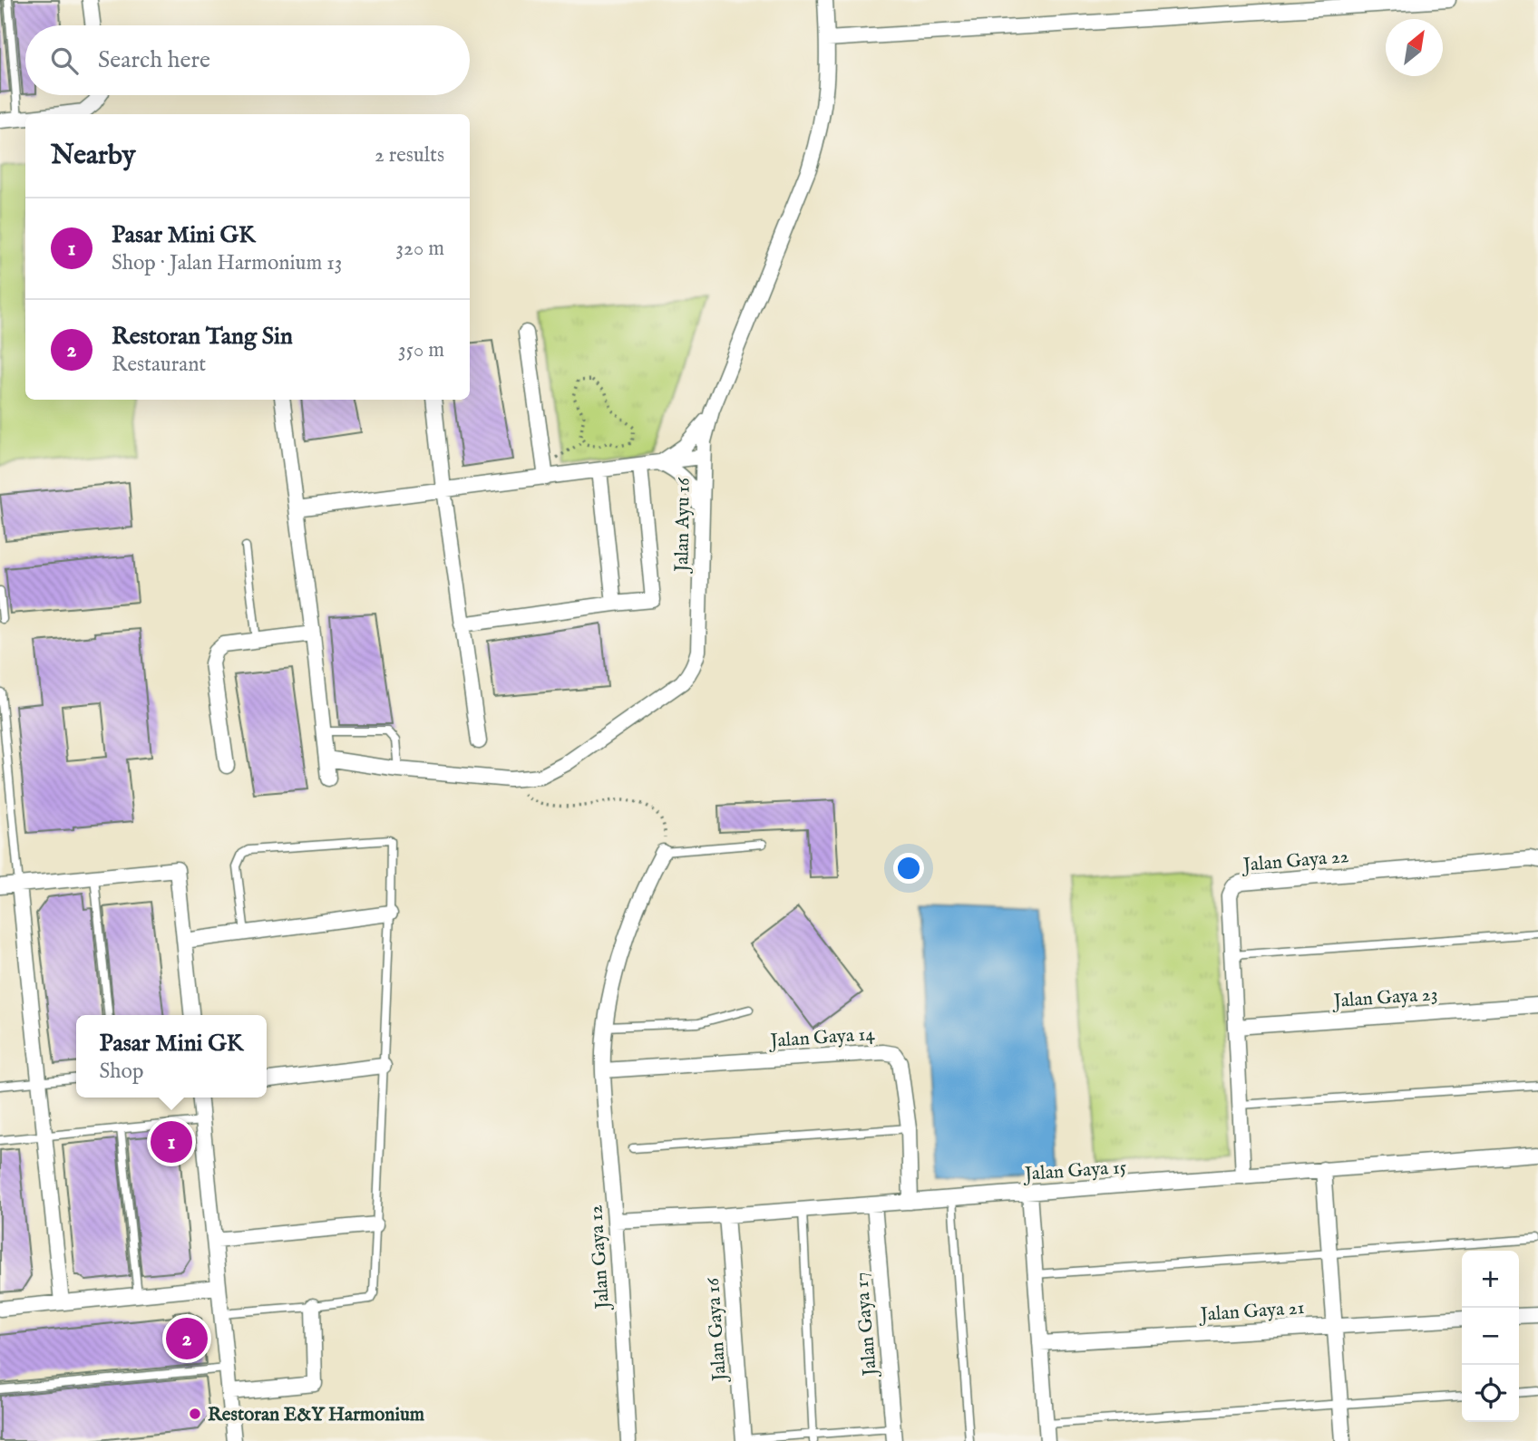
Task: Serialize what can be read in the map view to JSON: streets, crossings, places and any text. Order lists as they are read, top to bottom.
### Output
{
  "streets": {
    "street": [
      "Jalan Ayu 16",
      "Jalan Gaya 22",
      "Jalan Gaya 23",
      "Jalan Gaya 14",
      "Jalan Gaya 15",
      "Jalan Gaya 12",
      "Jalan Gaya 21",
      "Jalan Gaya 17",
      "Jalan Gaya 16"
    ]
  },
  "crossings": [
    ["Jalan Gaya 22", "Jalan Gaya 23"],
    ["Jalan Gaya 22", "Jalan Gaya 15"],
    ["Jalan Gaya 14", "Jalan Gaya 15"],
    ["Jalan Gaya 14", "Jalan Gaya 12"],
    ["Jalan Gaya 15", "Jalan Gaya 12"],
    ["Jalan Gaya 15", "Jalan Gaya 17"],
    ["Jalan Gaya 15", "Jalan Gaya 16"]
  ],
  "places": ["Restoran E&Y Harmonium"],
  "north": "top right",
  "page": {
    "search": "Search here",
    "heading": ["Nearby", "2 results"],
    "list": [
      {
        "mark": "1",
        "name": "Pasar Mini GK",
        "note": "Shop · Jalan Harmonium 13",
        "value": "320 m"
      },
      {
        "mark": "2",
        "name": "Restoran Tang Sin",
        "note": "Restaurant",
        "value": "350 m"
      }
    ],
    "popup": ["Pasar Mini GK", "Shop"],
    "pins": ["1", "2"],
    "map_buttons": ["+", "−"]
  }
}
